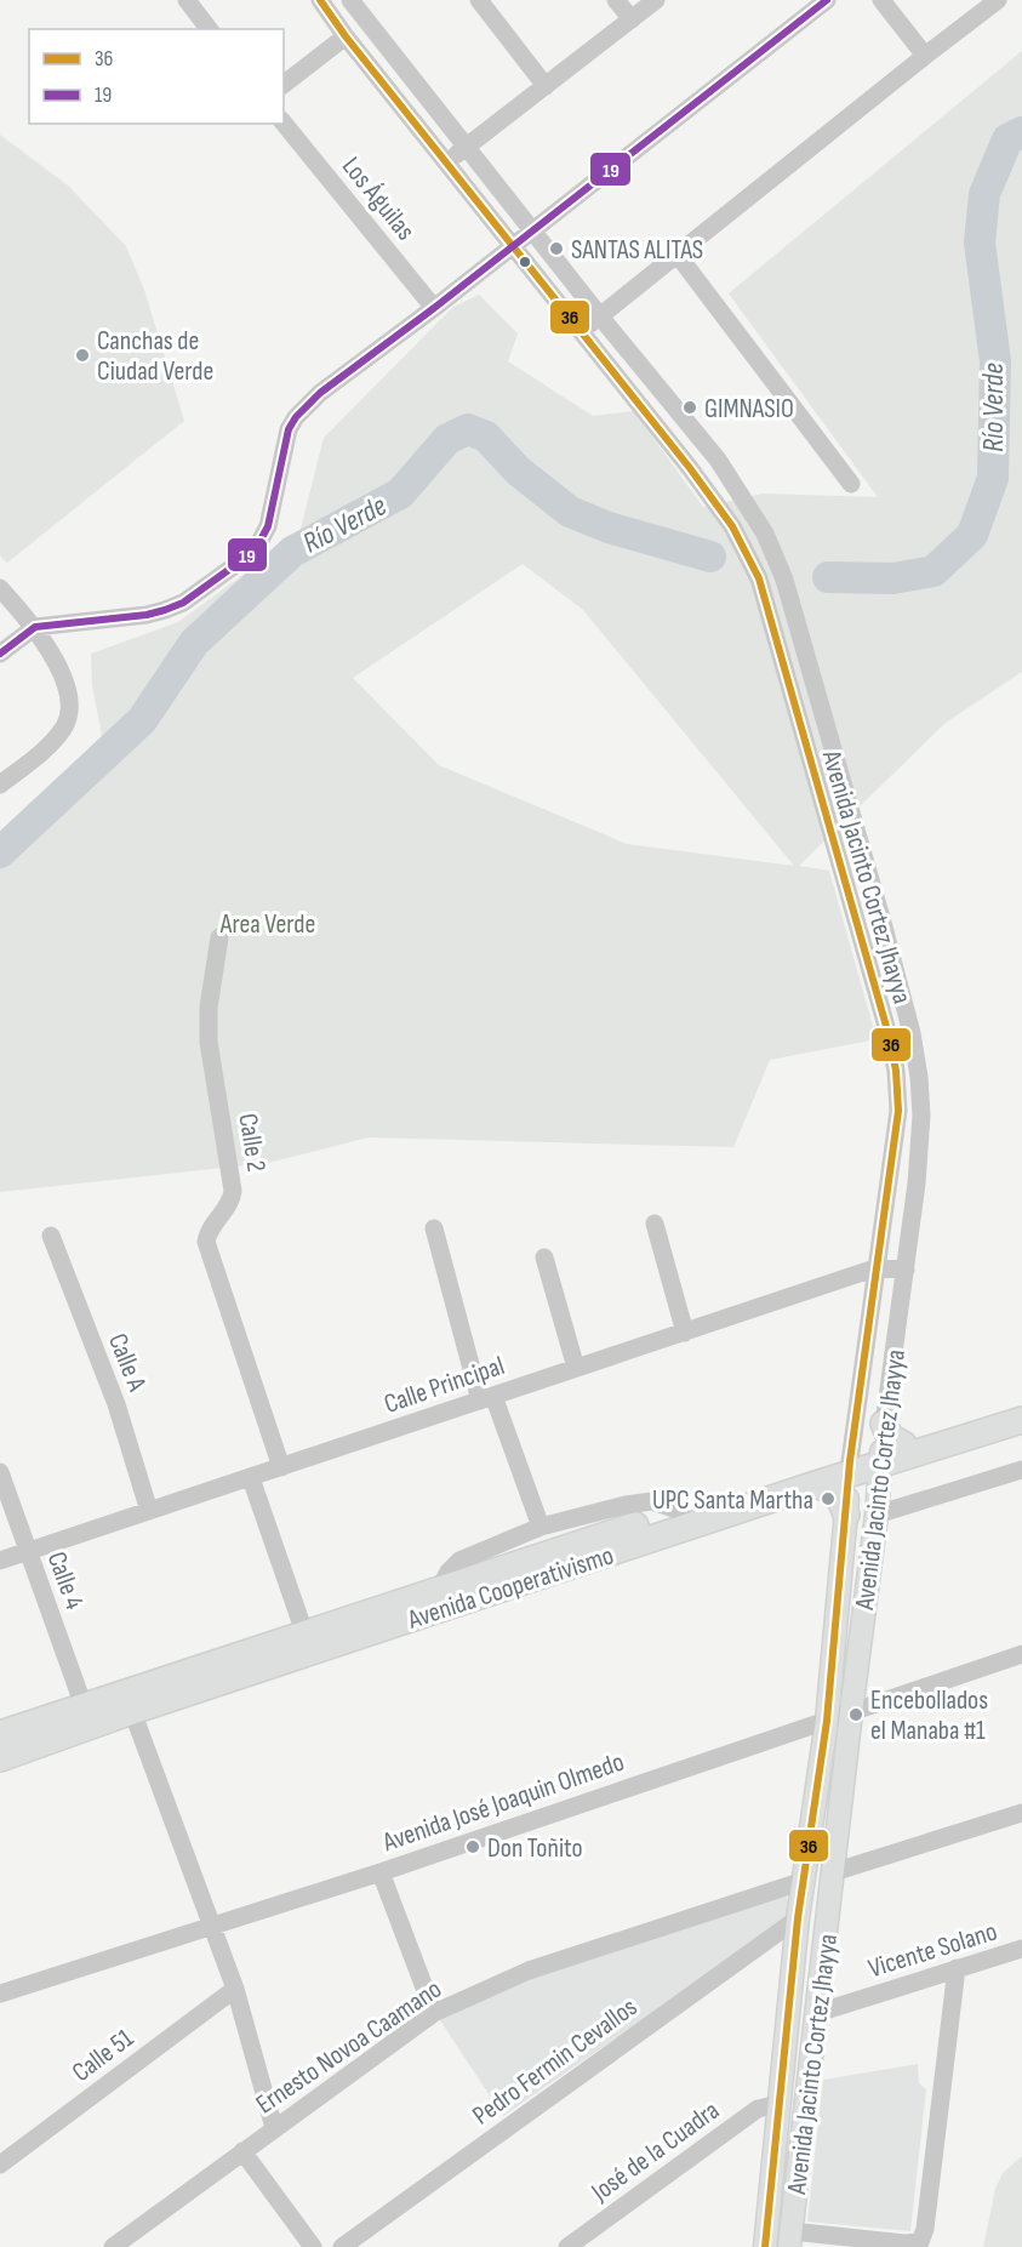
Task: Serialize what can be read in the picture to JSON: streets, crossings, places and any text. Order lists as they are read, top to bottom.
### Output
{
  "streets": {
    "highway": ["Avenida Cooperativismo"],
    "main road": ["Avenida Jacinto Cortez Jhayya"],
    "street": [
      "Los Águilas",
      "Calle 2",
      "Calle A",
      "Calle Principal",
      "Calle 4",
      "Avenida José Joaquin Olmedo",
      "Vicente Solano",
      "Ernesto Novoa Caamano",
      "Calle 51",
      "Pedro Fermin Cevallos",
      "José de la Cuadra"
    ]
  },
  "crossings": [
    ["Avenida Jacinto Cortez Jhayya", "Calle Principal"],
    ["Avenida Jacinto Cortez Jhayya", "Avenida Cooperativismo"],
    ["Avenida Jacinto Cortez Jhayya", "Avenida José Joaquin Olmedo"],
    ["Avenida Jacinto Cortez Jhayya", "Vicente Solano"],
    ["Avenida Jacinto Cortez Jhayya", "Ernesto Novoa Caamano"],
    ["Avenida Jacinto Cortez Jhayya", "Pedro Fermin Cevallos"],
    ["Avenida Jacinto Cortez Jhayya", "José de la Cuadra"],
    ["Calle 2", "Calle Principal"],
    ["Calle A", "Calle Principal"],
    ["Calle Principal", "Calle 4"],
    ["Calle 4", "Avenida Cooperativismo"]
  ],
  "water": ["Río Verde"],
  "parks": ["Area Verde"],
  "places": [
    "SANTAS ALITAS",
    "Canchas de Ciudad Verde",
    "GIMNASIO",
    "UPC Santa Martha",
    "Encebollados el Manaba #1",
    "Don Toñito"
  ],
  "lines": ["transit line 36", "transit line 19"],
  "legend": ["36", "19"]
}
